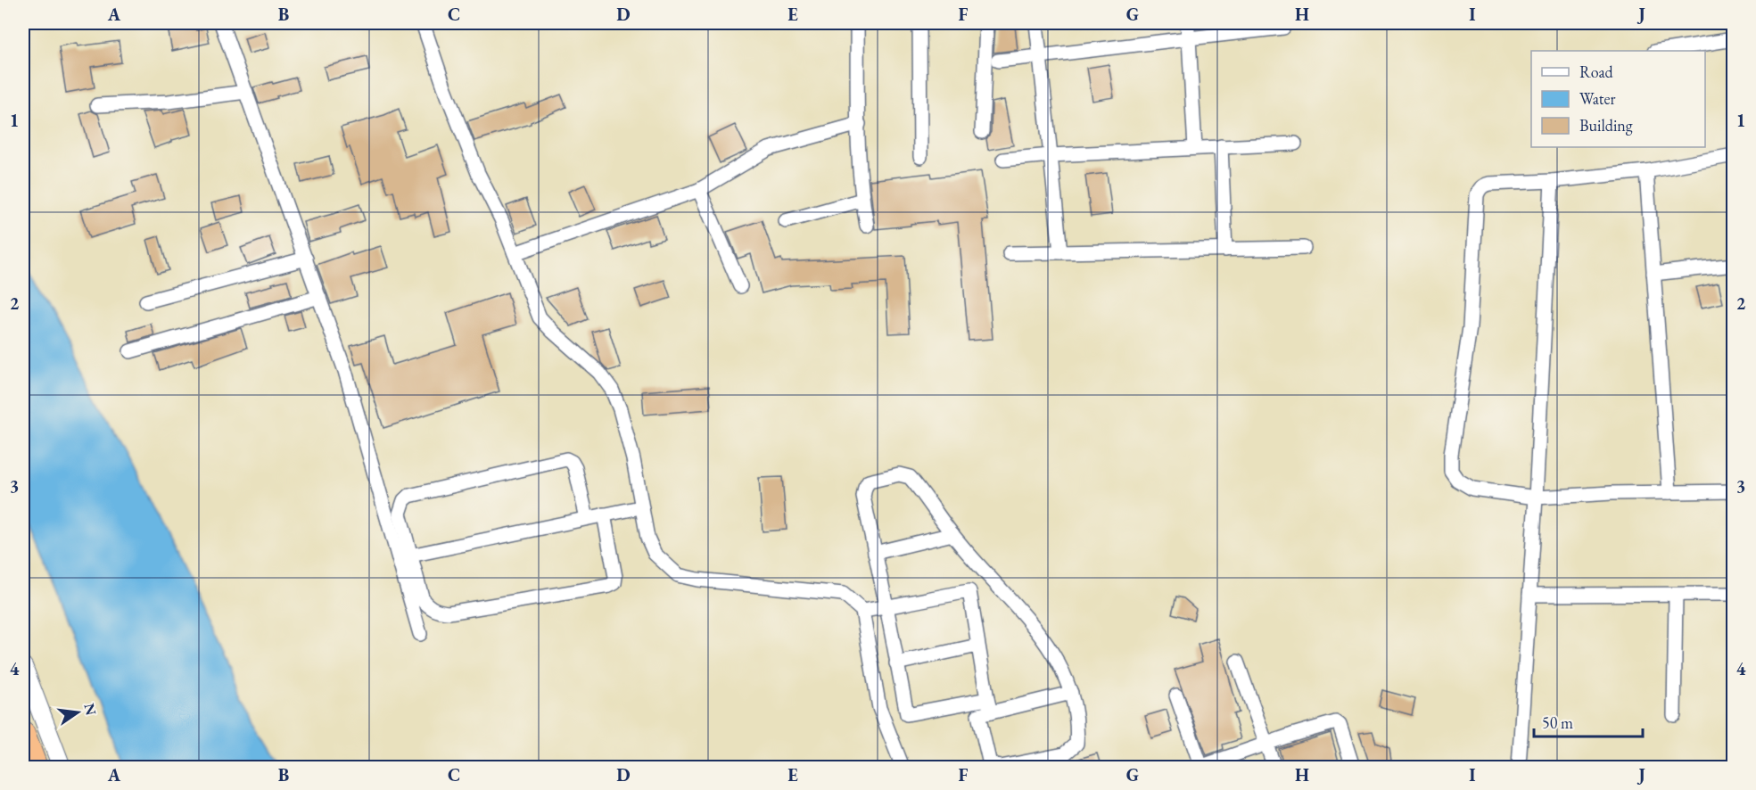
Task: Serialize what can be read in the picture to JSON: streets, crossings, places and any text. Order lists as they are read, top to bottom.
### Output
{
  "legend": ["Road", "Water", "Building"],
  "scale_bar": "50 m",
  "north": "right",
  "grid": {
    "columns": [
      "A",
      "B",
      "C",
      "D",
      "E",
      "F",
      "G",
      "H",
      "I",
      "J"
    ],
    "rows": [
      "1",
      "2",
      "3",
      "4"
    ]
  }
}
